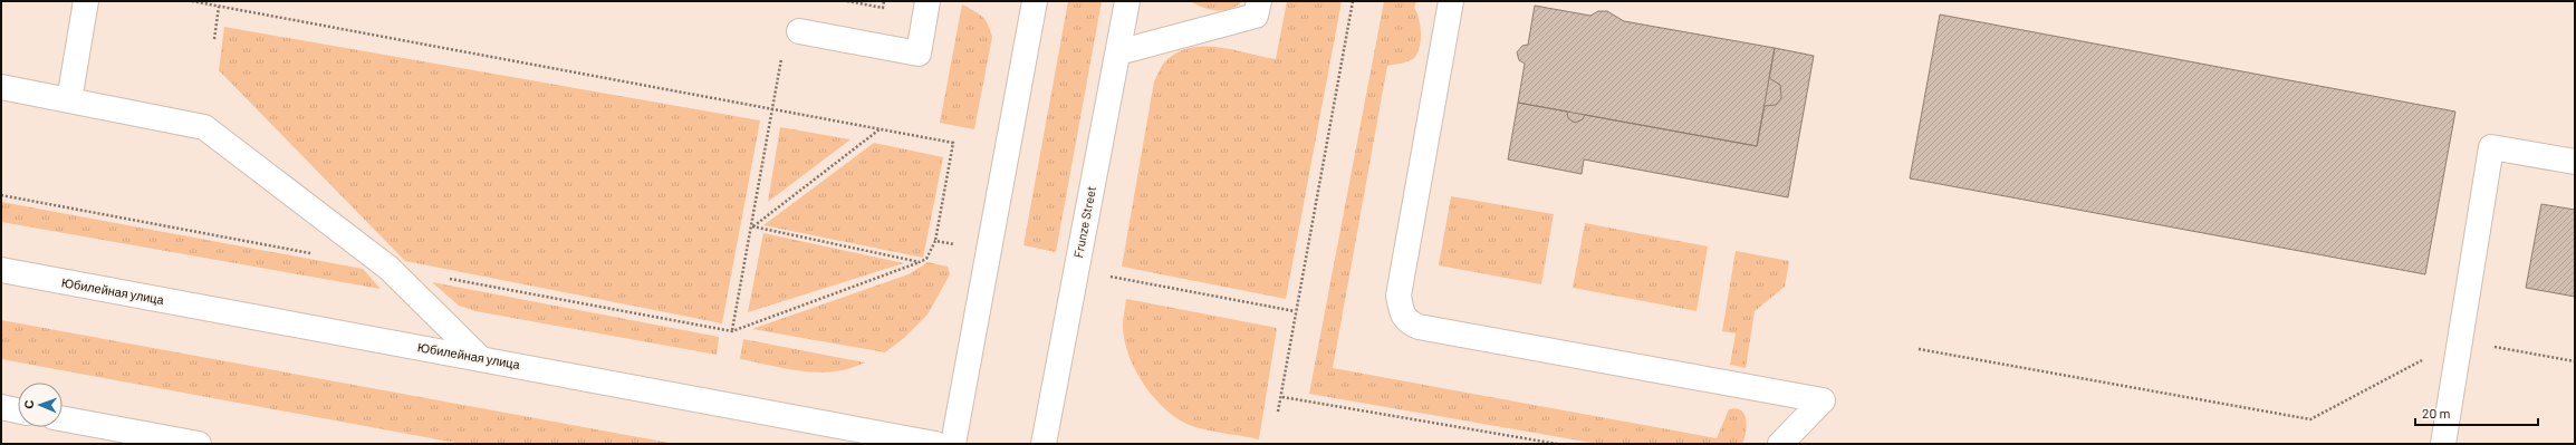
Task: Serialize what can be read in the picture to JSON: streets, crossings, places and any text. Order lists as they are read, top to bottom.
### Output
{
  "streets": {
    "main road": ["Frunze Street", "Юбилейная улица"]
  },
  "scale_bar": "20 m",
  "north": "left"
}
